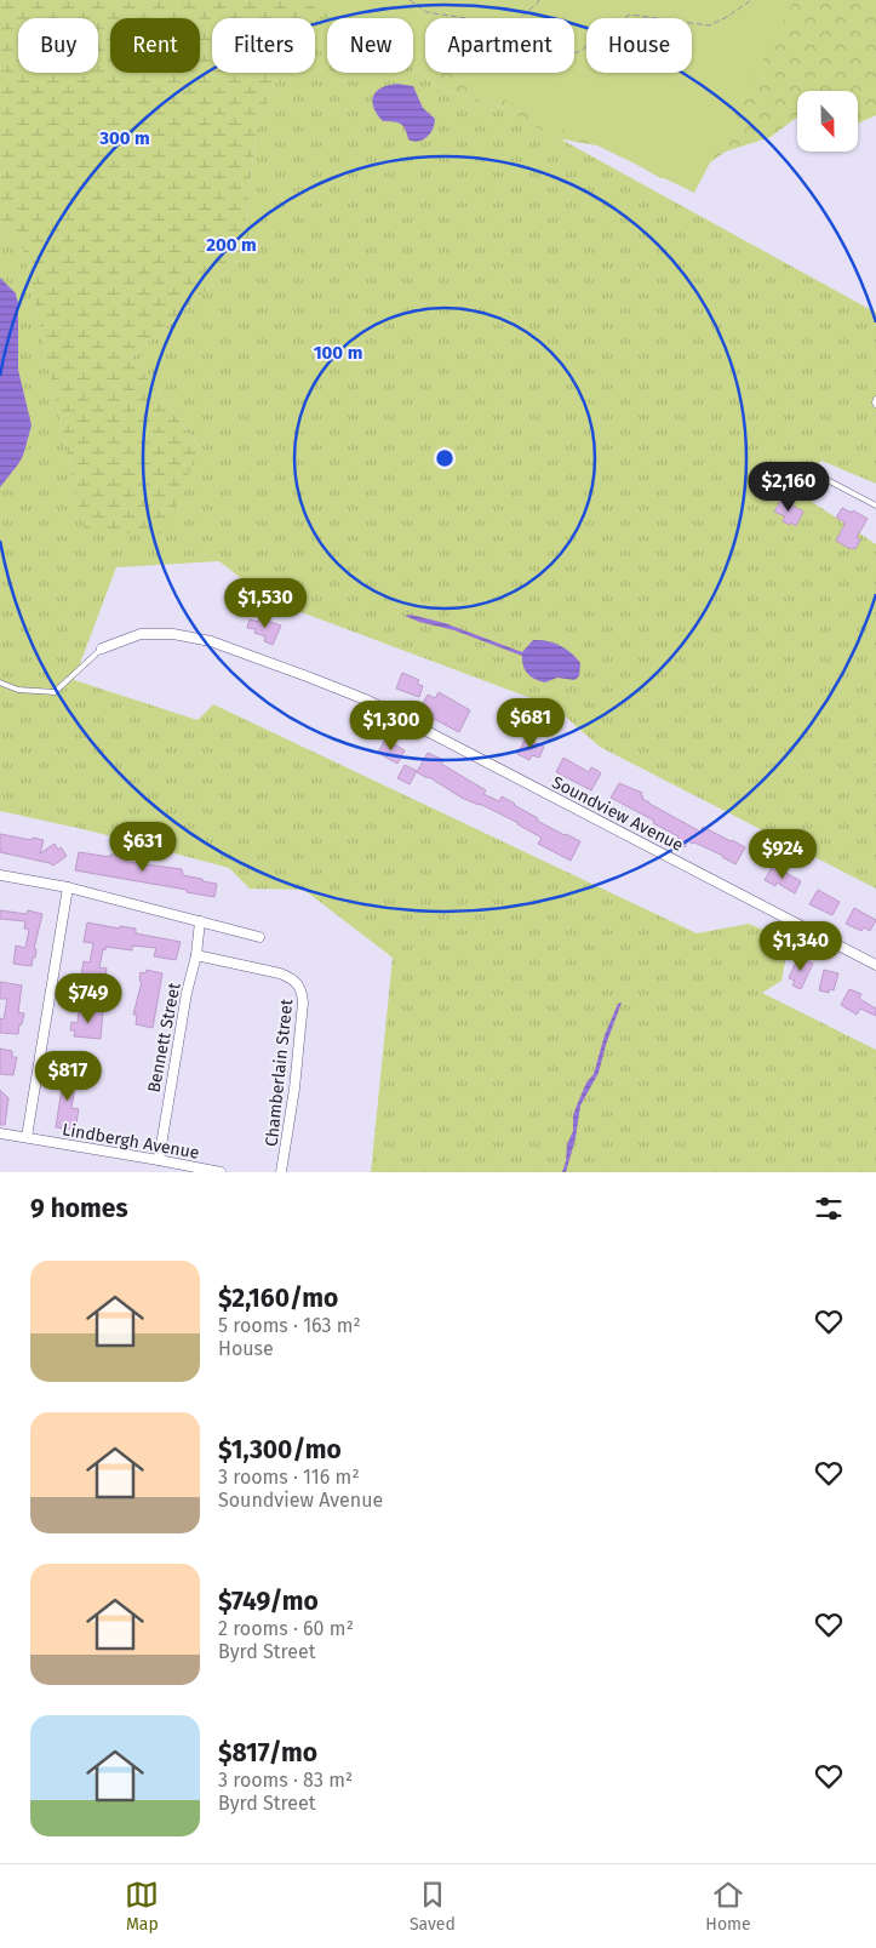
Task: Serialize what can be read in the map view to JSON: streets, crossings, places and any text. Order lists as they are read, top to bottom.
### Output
{
  "streets": {
    "street": [
      "Soundview Avenue",
      "Bennett Street",
      "Chamberlain Street",
      "Lindbergh Avenue"
    ]
  },
  "crossings": [
    ["Bennett Street", "Chamberlain Street"],
    ["Bennett Street", "Lindbergh Avenue"]
  ],
  "north": "bottom",
  "page": {
    "chip": [
      "Buy",
      "Rent",
      "Filters",
      "New",
      "Apartment",
      "House"
    ],
    "price": [
      "$2,160",
      "$1,530",
      "$681",
      "$1,300",
      "$631",
      "$924",
      "$1,340",
      "$749",
      "$817"
    ],
    "heading": "9 homes",
    "list": [
      {
        "name": "$2,160/mo",
        "note": "5 rooms · 163 m² · House"
      },
      {
        "name": "$1,300/mo",
        "note": "3 rooms · 116 m² · Soundview Avenue"
      },
      {
        "name": "$749/mo",
        "note": "2 rooms · 60 m² · Byrd Street"
      },
      {
        "name": "$817/mo",
        "note": "3 rooms · 83 m² · Byrd Street"
      }
    ],
    "tabs": ["Map", "Saved", "Home"]
  },
  "rings": ["300 m", "200 m", "100 m"]
}
